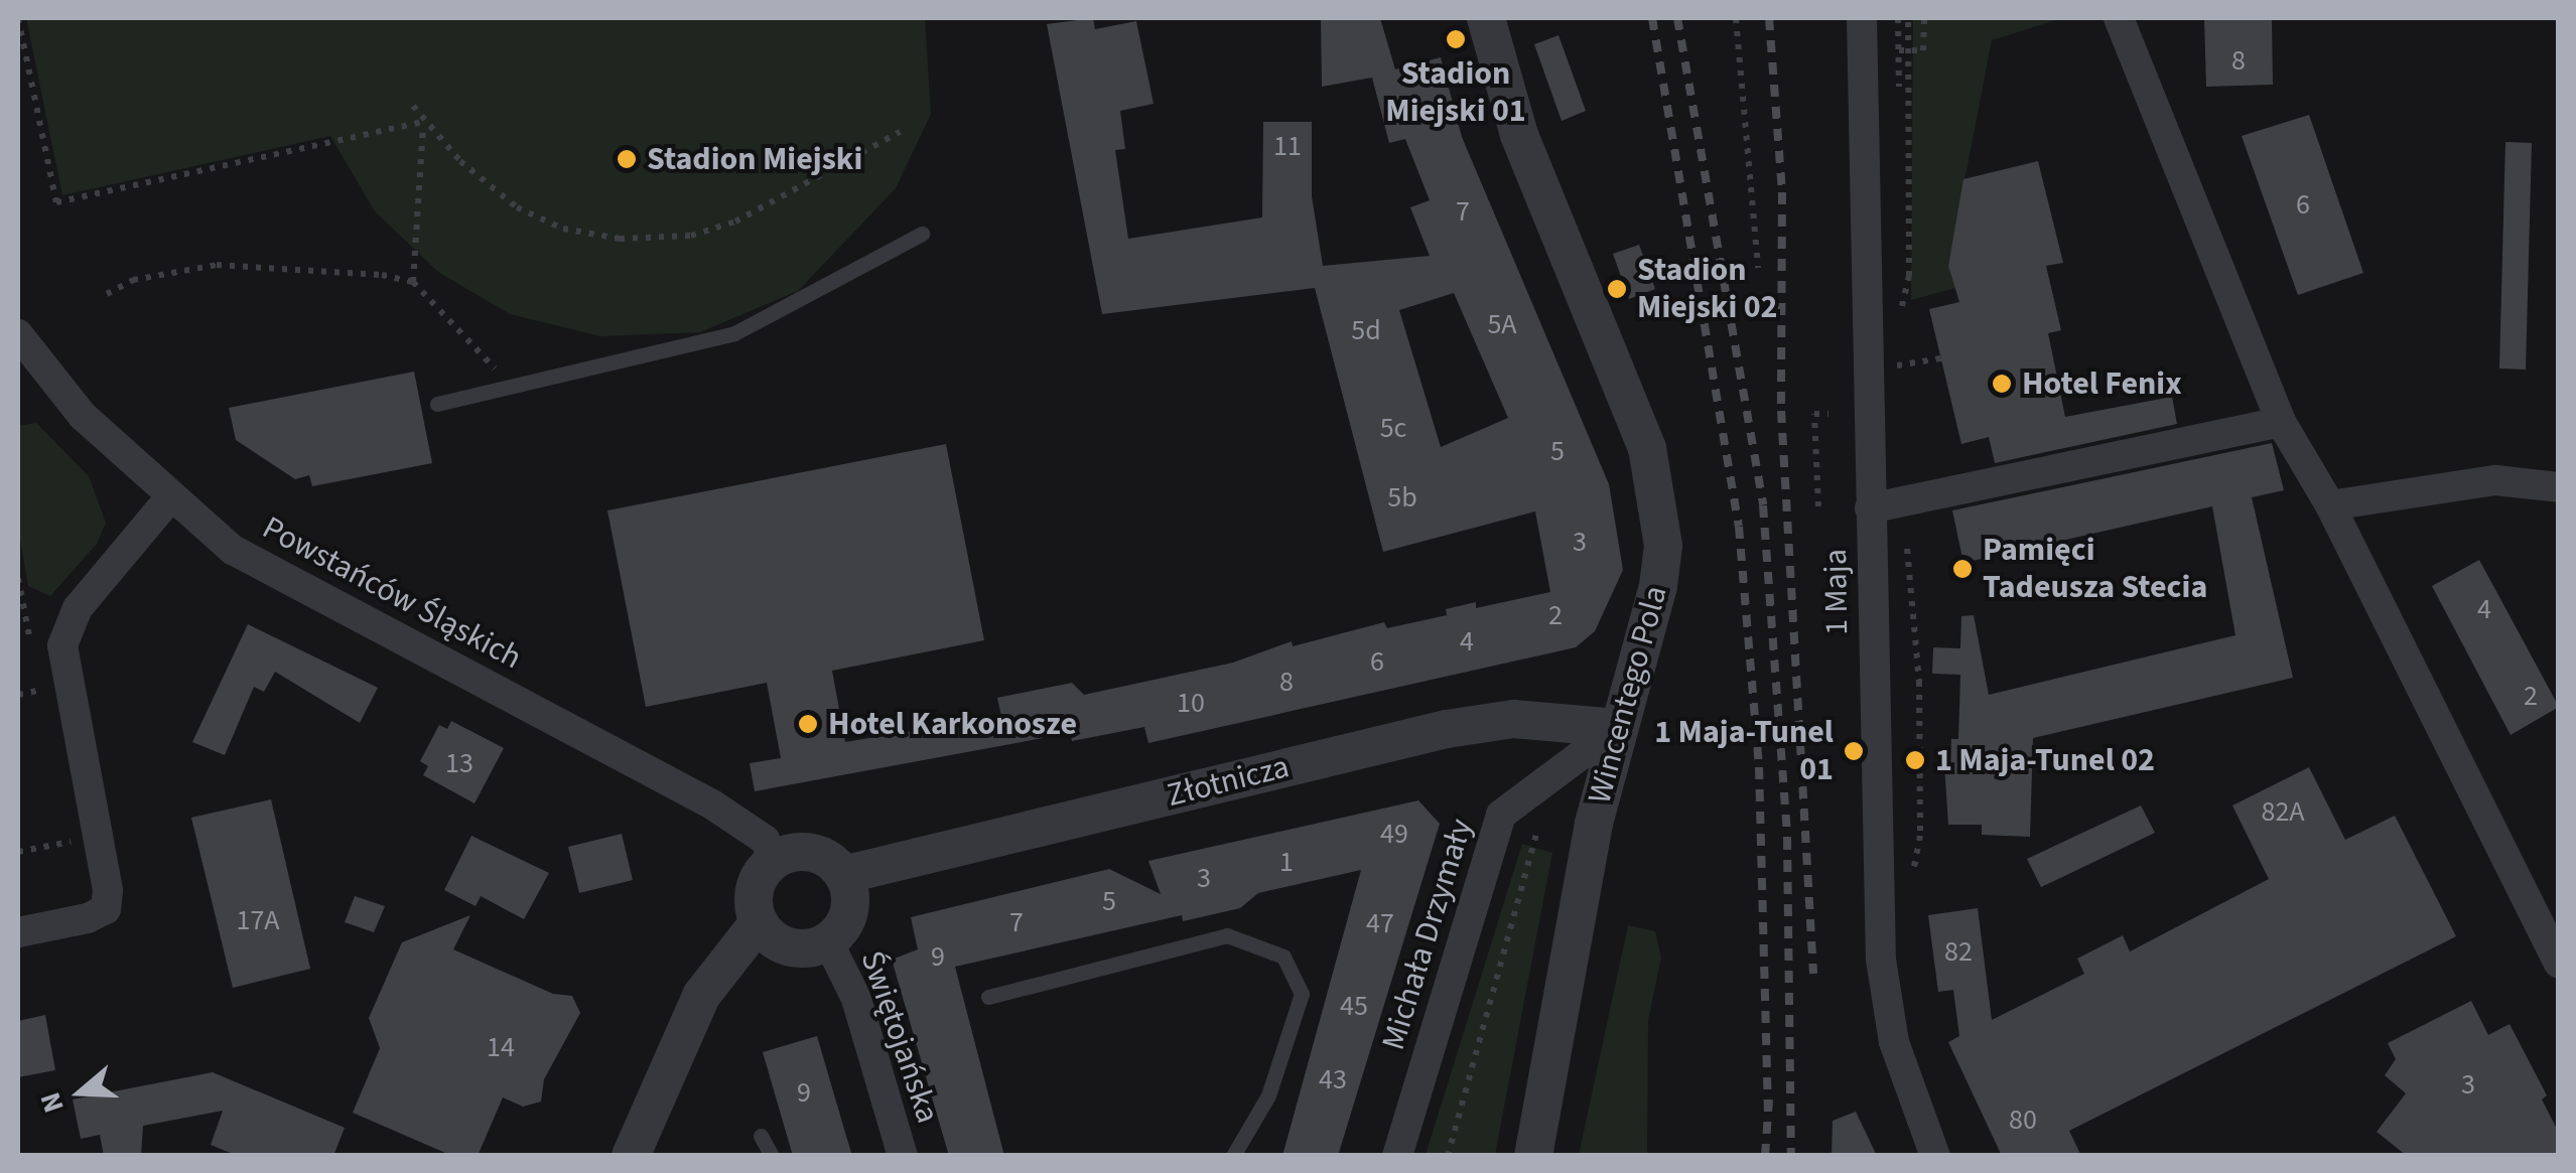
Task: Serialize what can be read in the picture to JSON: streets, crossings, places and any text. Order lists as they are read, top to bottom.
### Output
{
  "streets": {
    "street": [
      "1 Maja",
      "Powstańców Śląskich",
      "Wincentego Pola",
      "Złotnicza",
      "Michała Drzymały",
      "Świętojańska"
    ]
  },
  "crossings": [
    ["Powstańców Śląskich", "Złotnicza"],
    ["Powstańców Śląskich", "Świętojańska"],
    ["Wincentego Pola", "Złotnicza"],
    ["Wincentego Pola", "Michała Drzymały"],
    ["Złotnicza", "Michała Drzymały"],
    ["Złotnicza", "Świętojańska"]
  ],
  "places": [
    "Stadion Miejski 01",
    "Stadion Miejski",
    "Stadion Miejski 02",
    "Hotel Fenix",
    "Pamięci Tadeusza Stecia",
    "Hotel Karkonosze",
    "1 Maja-Tunel 01",
    "1 Maja-Tunel 02"
  ],
  "house_numbers": [
    "8",
    "11",
    "6",
    "7",
    "5A",
    "5d",
    "5c",
    "5",
    "5b",
    "3",
    "4",
    "2",
    "4",
    "6",
    "8",
    "2",
    "10",
    "13",
    "82A",
    "49",
    "1",
    "3",
    "5",
    "17A",
    "7",
    "47",
    "82",
    "9",
    "45",
    "14",
    "43",
    "3",
    "9",
    "80"
  ],
  "north": "left"
}
